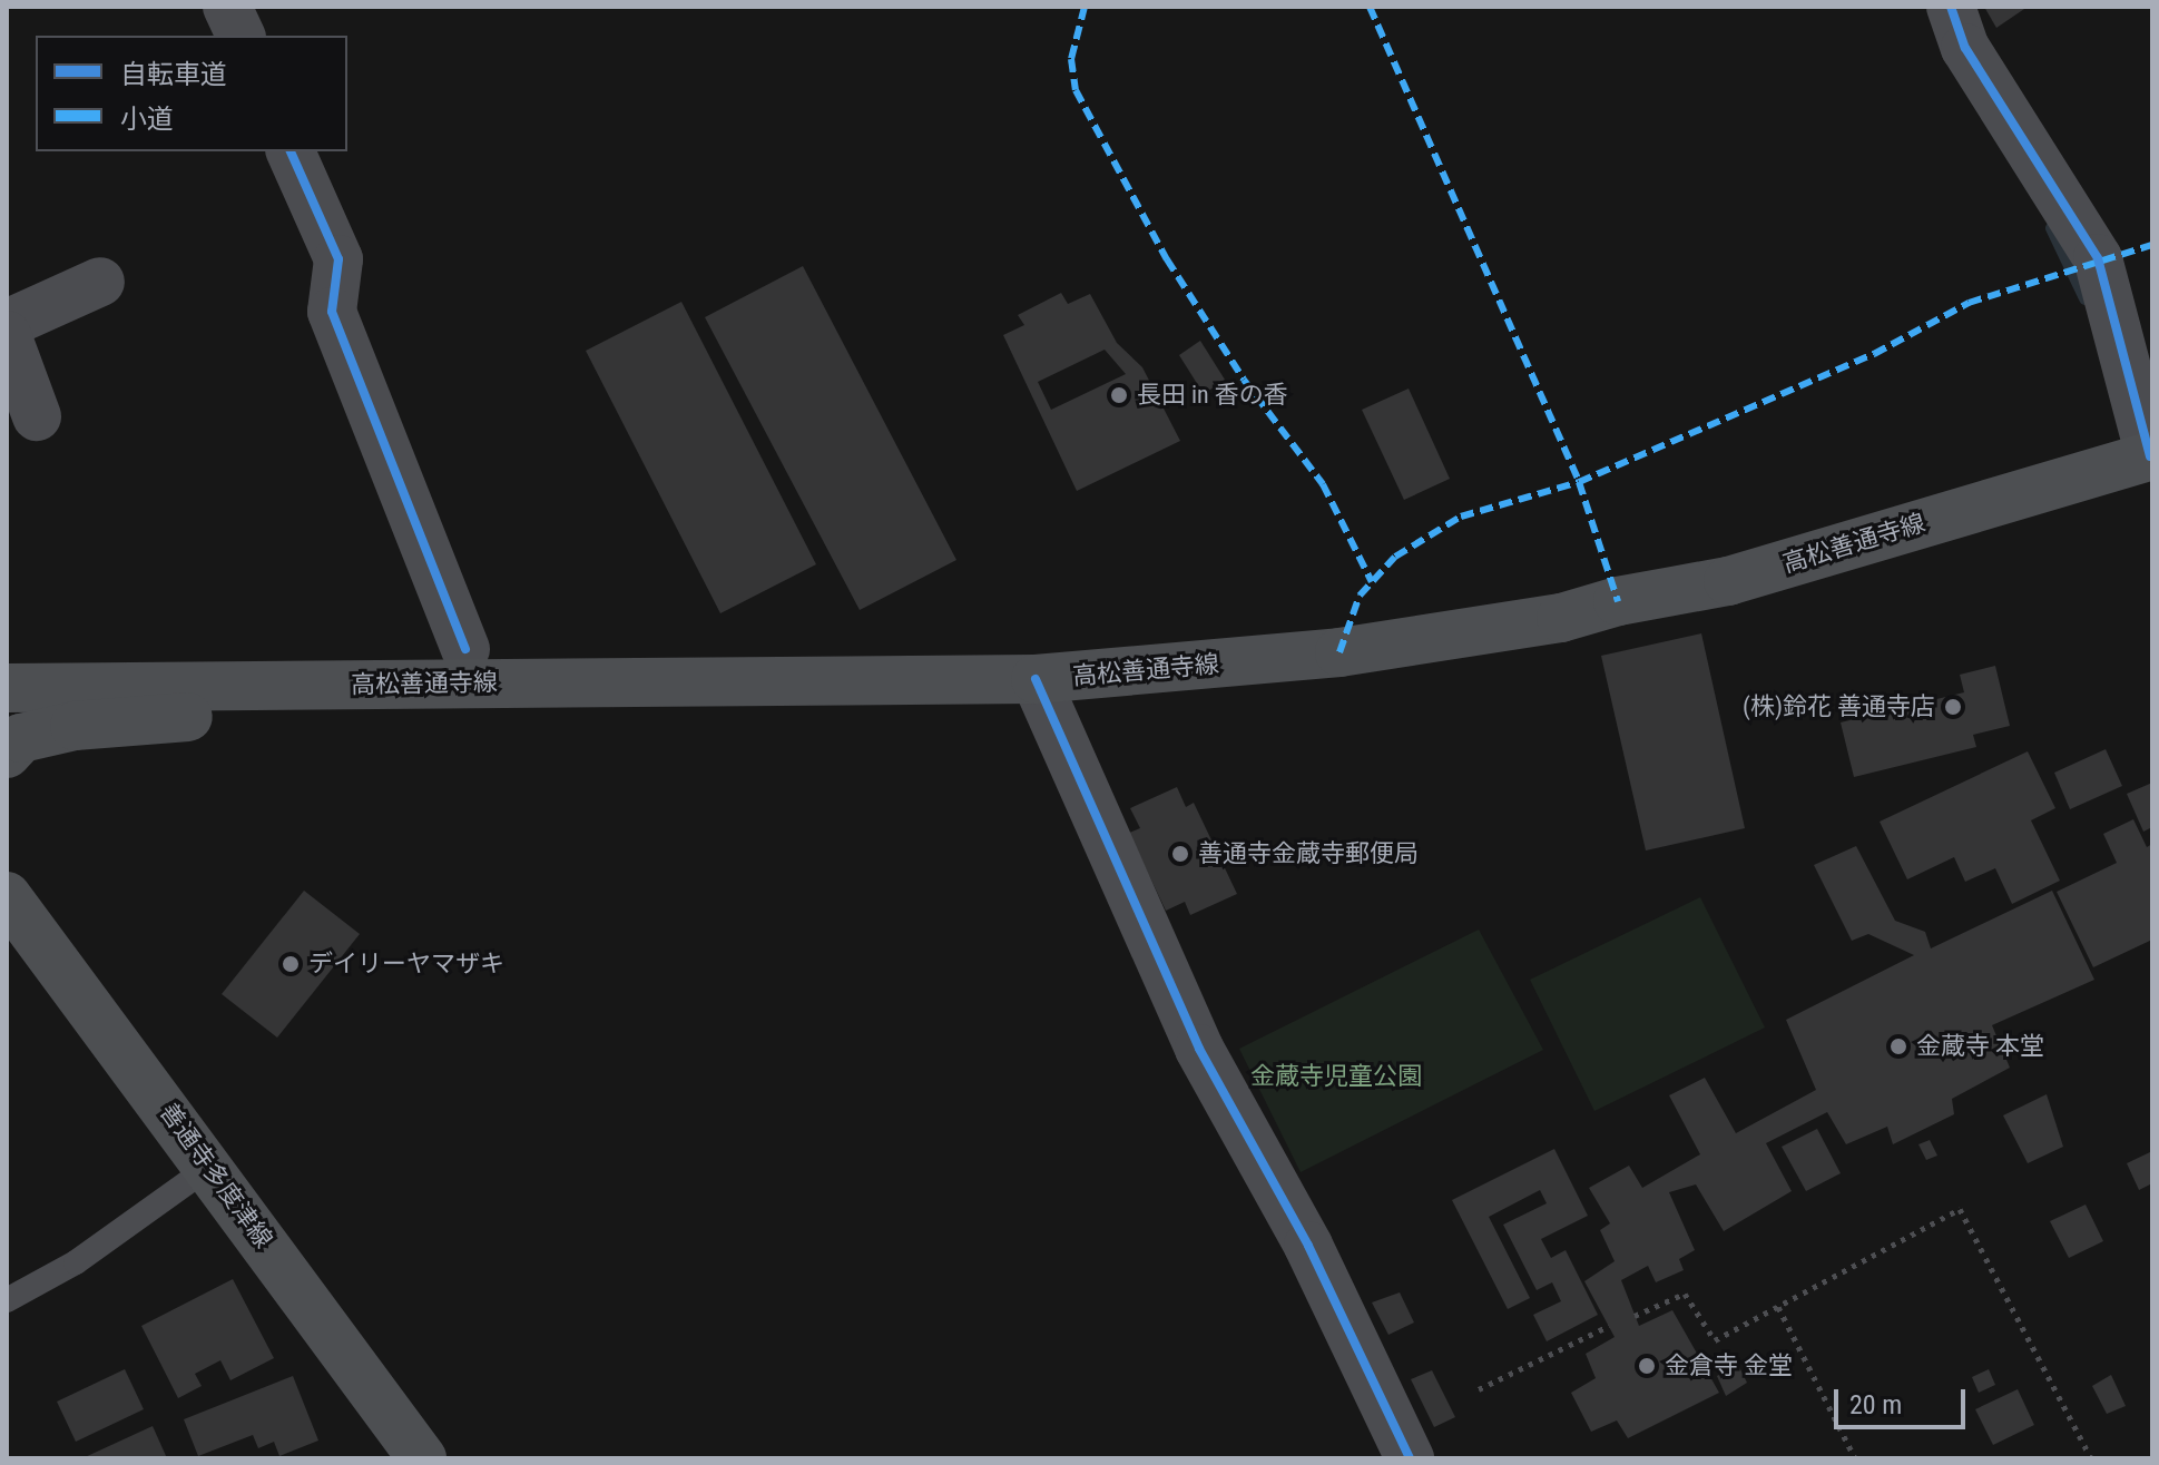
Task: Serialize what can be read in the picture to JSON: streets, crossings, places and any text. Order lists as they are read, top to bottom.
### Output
{
  "streets": {
    "main road": ["高松善通寺線", "善通寺多度津線"]
  },
  "parks": ["金蔵寺児童公園"],
  "places": [
    "長田 in 香の香",
    "(株)鈴花 善通寺店",
    "善通寺金蔵寺郵便局",
    "デイリーヤマザキ",
    "金蔵寺 本堂",
    "金倉寺 金堂"
  ],
  "legend": ["自転車道", "小道"],
  "scale_bar": "20 m"
}
